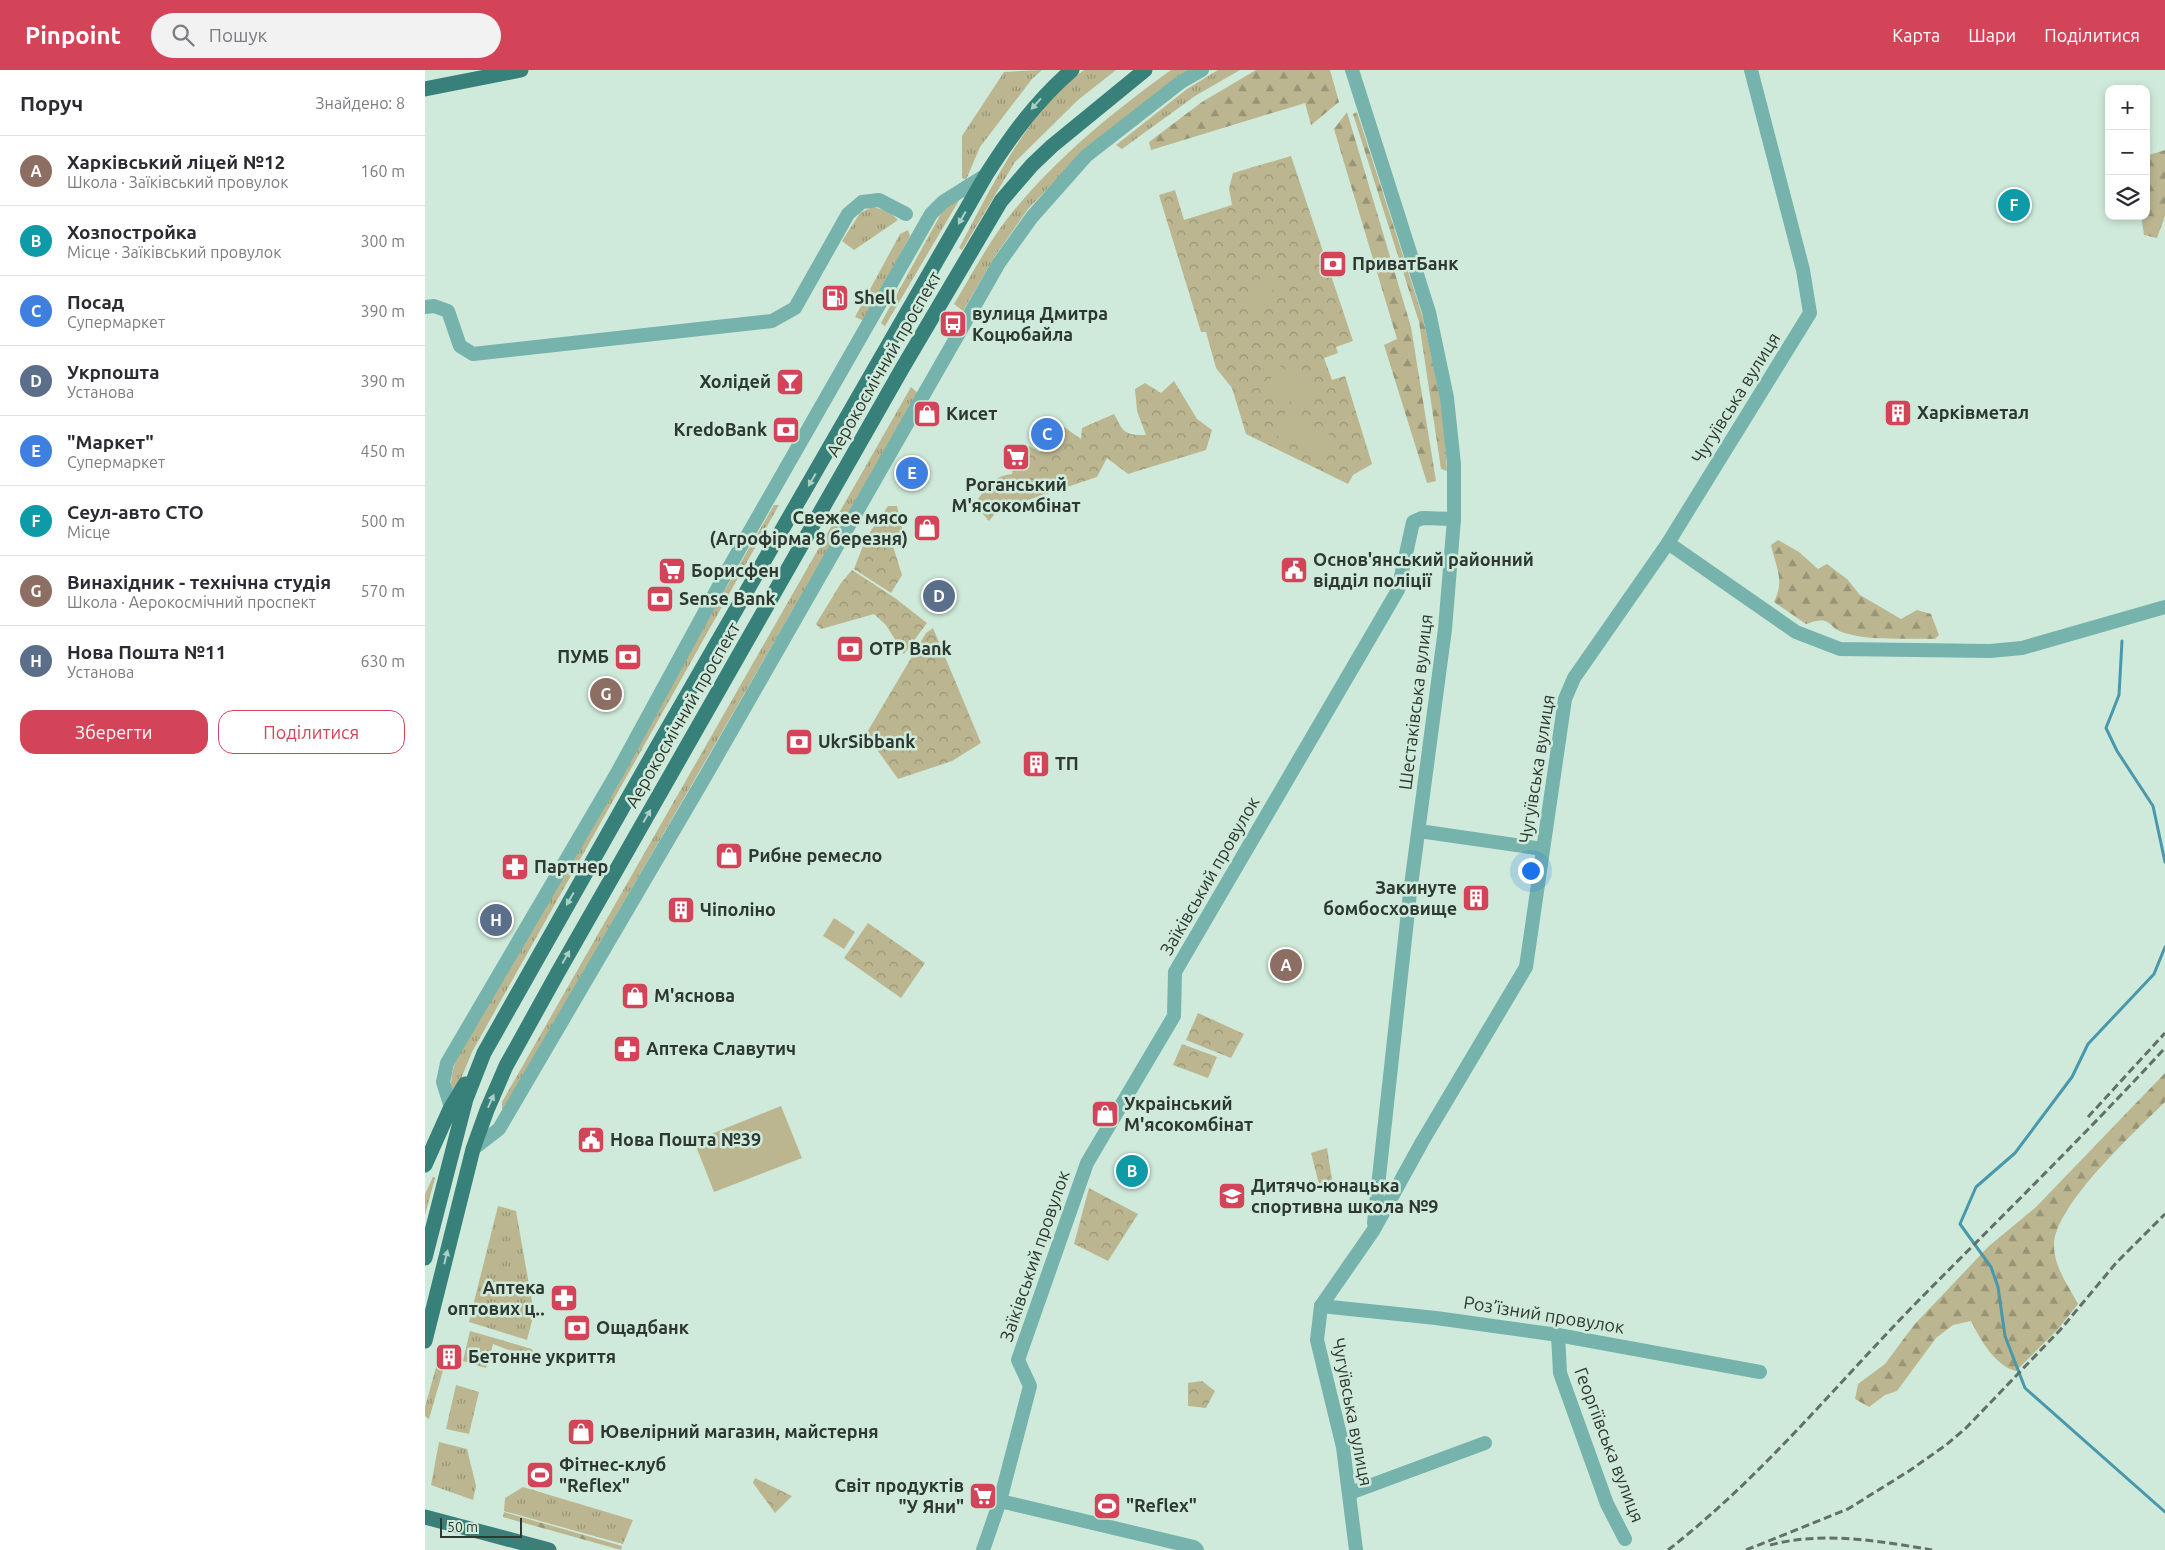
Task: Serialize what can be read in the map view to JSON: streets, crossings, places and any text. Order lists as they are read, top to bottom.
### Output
{
  "streets": {
    "main road": ["Аерокосмічний проспект"],
    "street": [
      "Чугуївська вулиця",
      "Шестаківська вулиця",
      "Заїківський провулок",
      "Роз’їзний провулок",
      "Георгіївська вулиця"
    ]
  },
  "crossings": [
    ["Чугуївська вулиця", "Шестаківська вулиця"],
    ["Чугуївська вулиця", "Роз’їзний провулок"],
    ["Шестаківська вулиця", "Заїківський провулок"],
    ["Роз’їзний провулок", "Георгіївська вулиця"]
  ],
  "places": {
    "bank": [
      "ПриватБанк",
      "KredoBank",
      "Sense Bank",
      "OTP Bank",
      "ПУМБ",
      "UkrSibbank",
      "Ощадбанк"
    ],
    "fuel station": ["Shell"],
    "bus stop": ["вулиця Дмитра Коцюбайла"],
    "bar": ["Холідей"],
    "building": [
      "Харківметал",
      "ТП",
      "Закинуте бомбосховище",
      "Чіполіно",
      "Бетонне укриття"
    ],
    "shop": [
      "Кисет",
      "Свeжee мясо (Агрофірма 8 бeрeзня)",
      "Рибне ремесло",
      "М'яснова",
      "Украінський М'ясокомбінат",
      "Ювелірний магазин, майстерня"
    ],
    "supermarket": ["Роганський М'ясокомбінат", "Борисфен", "Світ продуктів \"У Яни\""],
    "public building": ["Основ'янський районний відділ поліції", "Нова Пошта №39"],
    "pharmacy": ["Партнер", "Аптeка Славутич", "Аптека оптових ц‥"],
    "school or university": ["Дитячо-юнацька спортивна школа №9"],
    "sports": ["Фітнес-клуб \"Reflex\"", "\"Reflex\""]
  },
  "scale_bar": "50 m",
  "page": {
    "header": "Pinpoint",
    "search": "Пошук",
    "nav": ["Карта", "Шари", "Поділитися"],
    "heading": ["Поруч", "Знайдено: 8"],
    "map_buttons": ["+", "−"],
    "list": [
      {
        "mark": "A",
        "name": "Харківський ліцей №12",
        "note": "Школа · Заїківський провулок",
        "value": "160 m"
      },
      {
        "mark": "B",
        "name": "Хозпостройка",
        "note": "Місце · Заїківський провулок",
        "value": "300 m"
      },
      {
        "mark": "C",
        "name": "Посад",
        "note": "Супермаркет",
        "value": "390 m"
      },
      {
        "mark": "D",
        "name": "Укрпошта",
        "note": "Установа",
        "value": "390 m"
      },
      {
        "mark": "E",
        "name": "\"Маркет\"",
        "note": "Супермаркет",
        "value": "450 m"
      },
      {
        "mark": "F",
        "name": "Сеул-авто СТО",
        "note": "Місце",
        "value": "500 m"
      },
      {
        "mark": "G",
        "name": "Винахідник - технічна студія",
        "note": "Школа · Аерокосмічний проспект",
        "value": "570 m"
      },
      {
        "mark": "H",
        "name": "Нова Пошта №11",
        "note": "Установа",
        "value": "630 m"
      }
    ],
    "pins": [
      "F",
      "C",
      "E",
      "D",
      "G",
      "H",
      "A",
      "B"
    ],
    "buttons": ["Зберегти", "Поділитися"],
    "scale": "50 m"
  }
}
